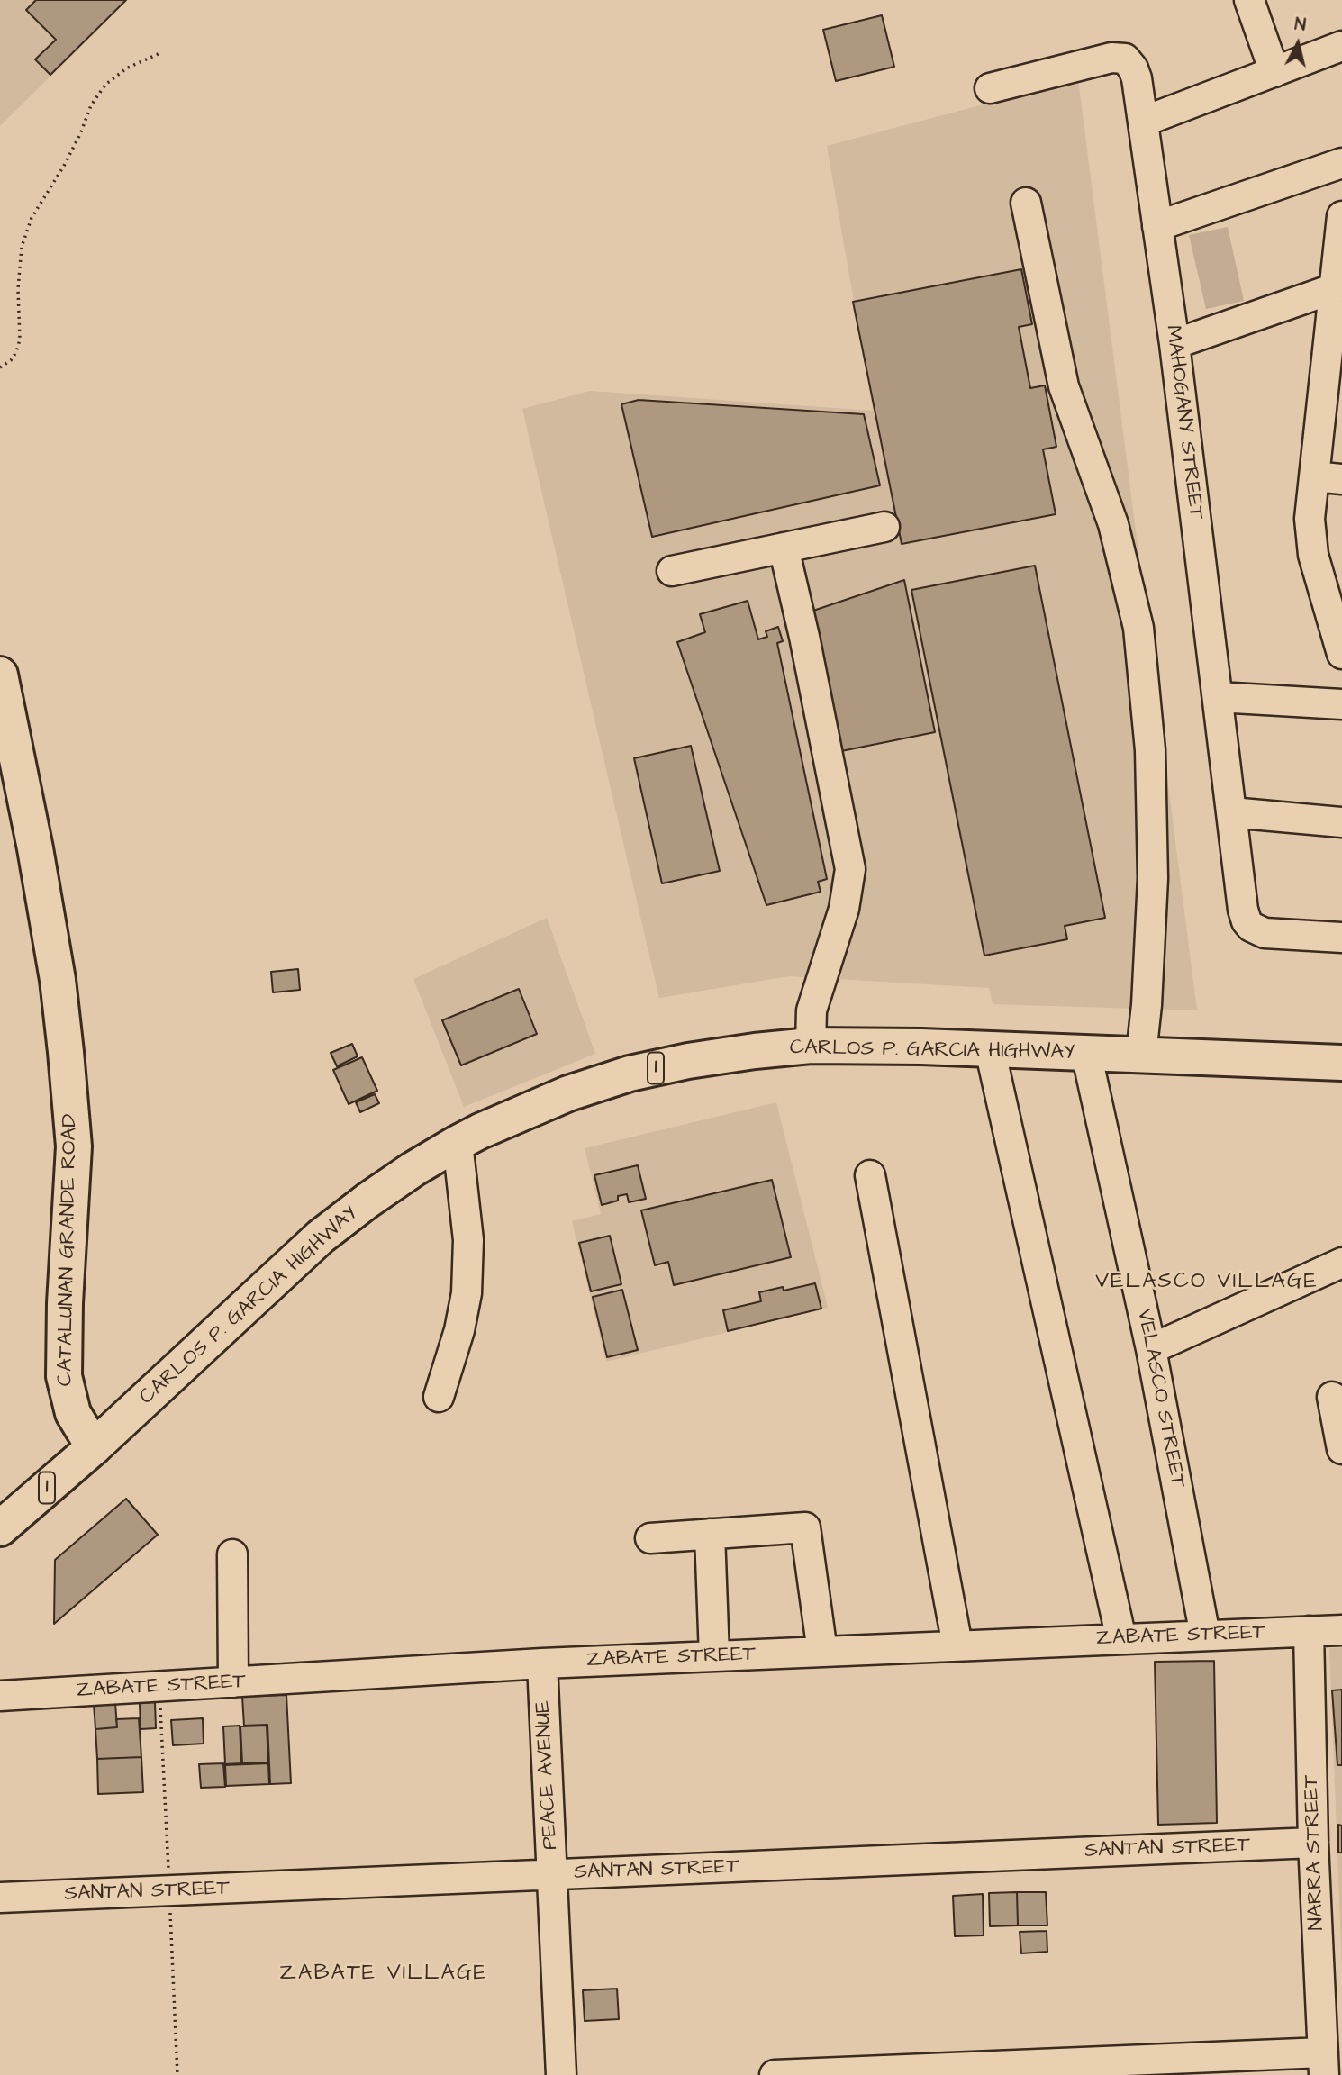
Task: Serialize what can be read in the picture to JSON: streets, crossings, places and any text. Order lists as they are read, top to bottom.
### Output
{
  "streets": {
    "main road": ["CARLOS P. GARCIA HIGHWAY", "1", "CATALUNAN GRANDE ROAD"],
    "street": [
      "MAHOGANY STREET",
      "VELASCO STREET",
      "ZABATE STREET",
      "PEACE AVENUE",
      "SANTAN STREET",
      "NARRA STREET"
    ]
  },
  "crossings": [
    ["CARLOS P. GARCIA HIGHWAY", "CATALUNAN GRANDE ROAD"],
    ["CARLOS P. GARCIA HIGHWAY", "VELASCO STREET"],
    ["VELASCO STREET", "ZABATE STREET"],
    ["ZABATE STREET", "PEACE AVENUE"],
    ["ZABATE STREET", "NARRA STREET"],
    ["PEACE AVENUE", "SANTAN STREET"],
    ["SANTAN STREET", "NARRA STREET"]
  ],
  "districts": ["VELASCO VILLAGE", "ZABATE VILLAGE"],
  "north": "top"
}
